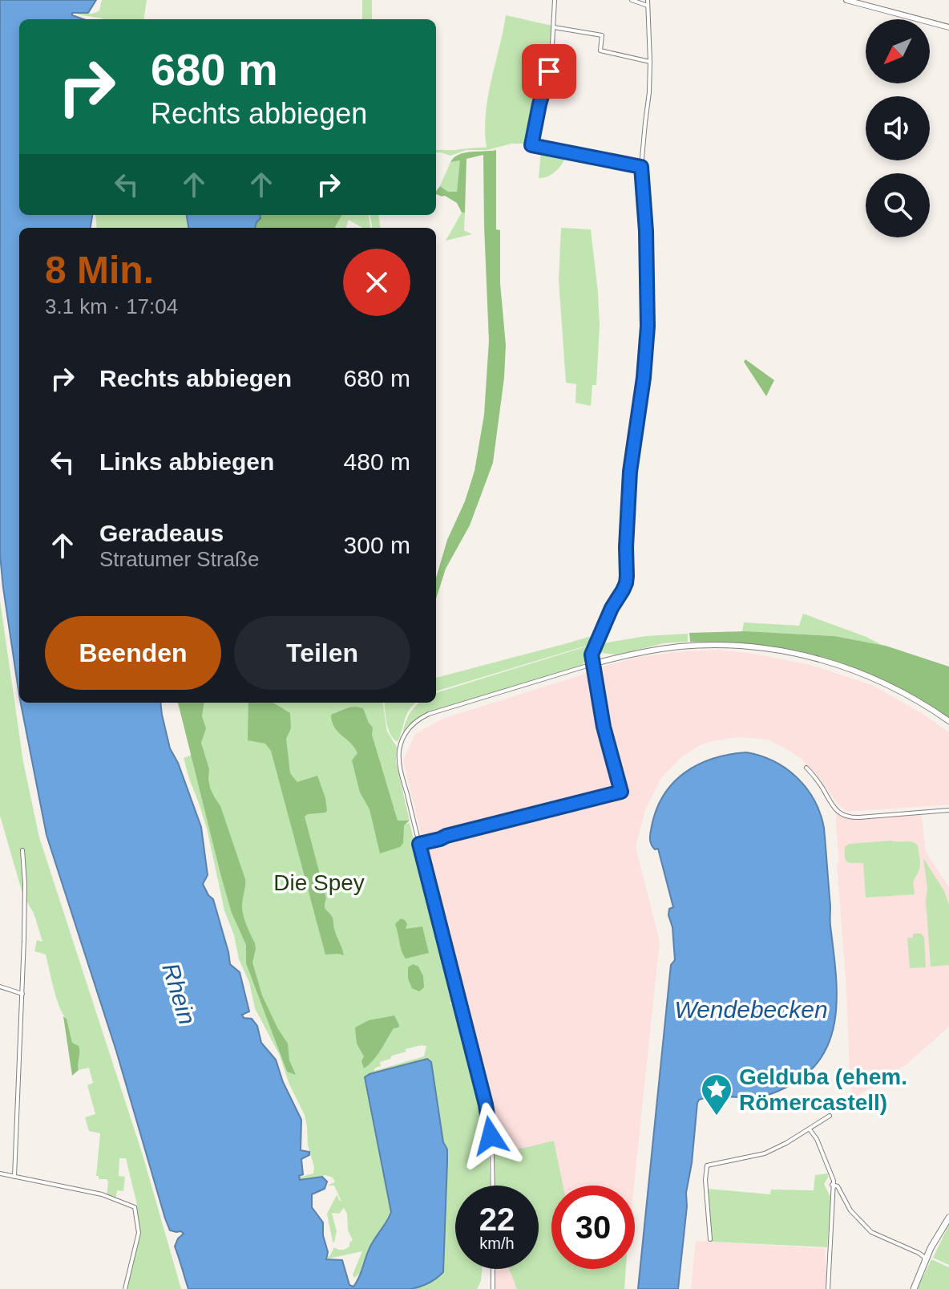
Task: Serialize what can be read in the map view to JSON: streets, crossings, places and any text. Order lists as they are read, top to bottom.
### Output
{
  "water": ["Rhein", "Wendebecken"],
  "parks": ["Die Spey"],
  "places": {
    "place": ["Gelduba (ehem. Römercastell)"]
  },
  "north": "bottom left",
  "page": {
    "turn": ["680 m", "Rechts abbiegen"],
    "heading": ["8 Min.", "3.1 km · 17:04"],
    "list": [
      {
        "name": "Rechts abbiegen",
        "value": "680 m"
      },
      {
        "name": "Links abbiegen",
        "value": "480 m"
      },
      {
        "name": "Geradeaus",
        "note": "Stratumer Straße",
        "value": "300 m"
      }
    ],
    "buttons": ["Beenden", "Teilen"],
    "speed": "22 km/h",
    "limit": "30"
  }
}
